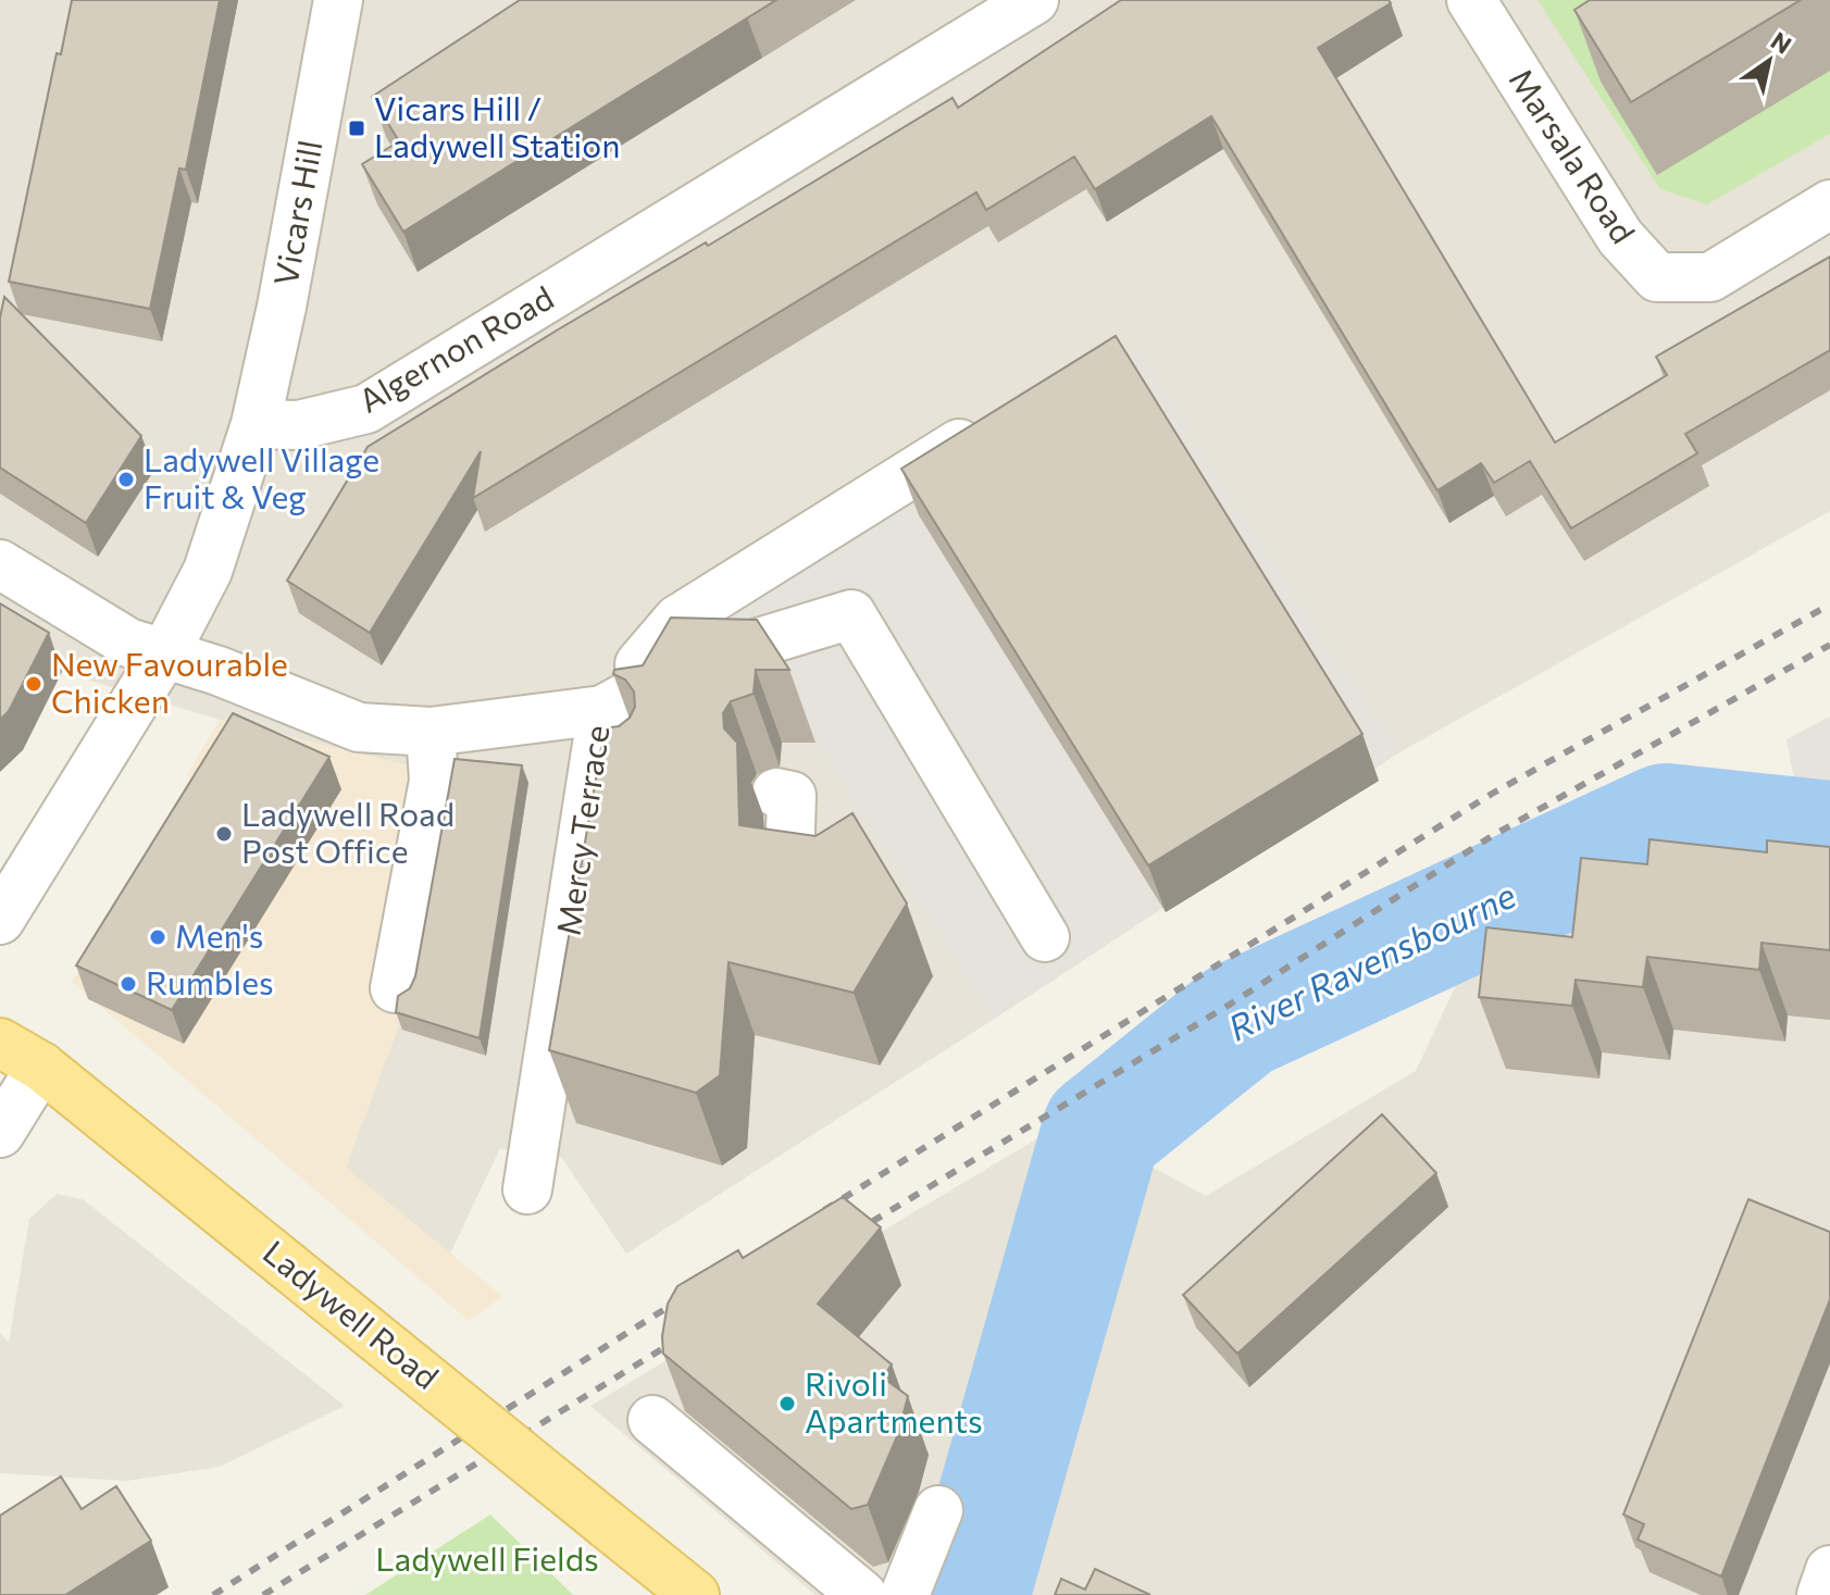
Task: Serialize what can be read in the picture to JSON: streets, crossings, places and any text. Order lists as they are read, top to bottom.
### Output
{
  "streets": {
    "main road": ["Ladywell Road"],
    "street": [
      "Marsala Road",
      "Vicars Hill",
      "Algernon Road",
      "Mercy Terrace"
    ]
  },
  "crossings": [
    ["Vicars Hill", "Algernon Road"]
  ],
  "water": ["River Ravensbourne"],
  "parks": ["Ladywell Fields"],
  "places": {
    "transit": ["Vicars Hill / Ladywell Station"],
    "other": [
      "Ladywell Village Fruit & Veg",
      "New Favourable Chicken",
      "Ladywell Road Post Office",
      "Men's",
      "Rumbles",
      "Rivoli Apartments"
    ]
  },
  "north": "top right"
}
